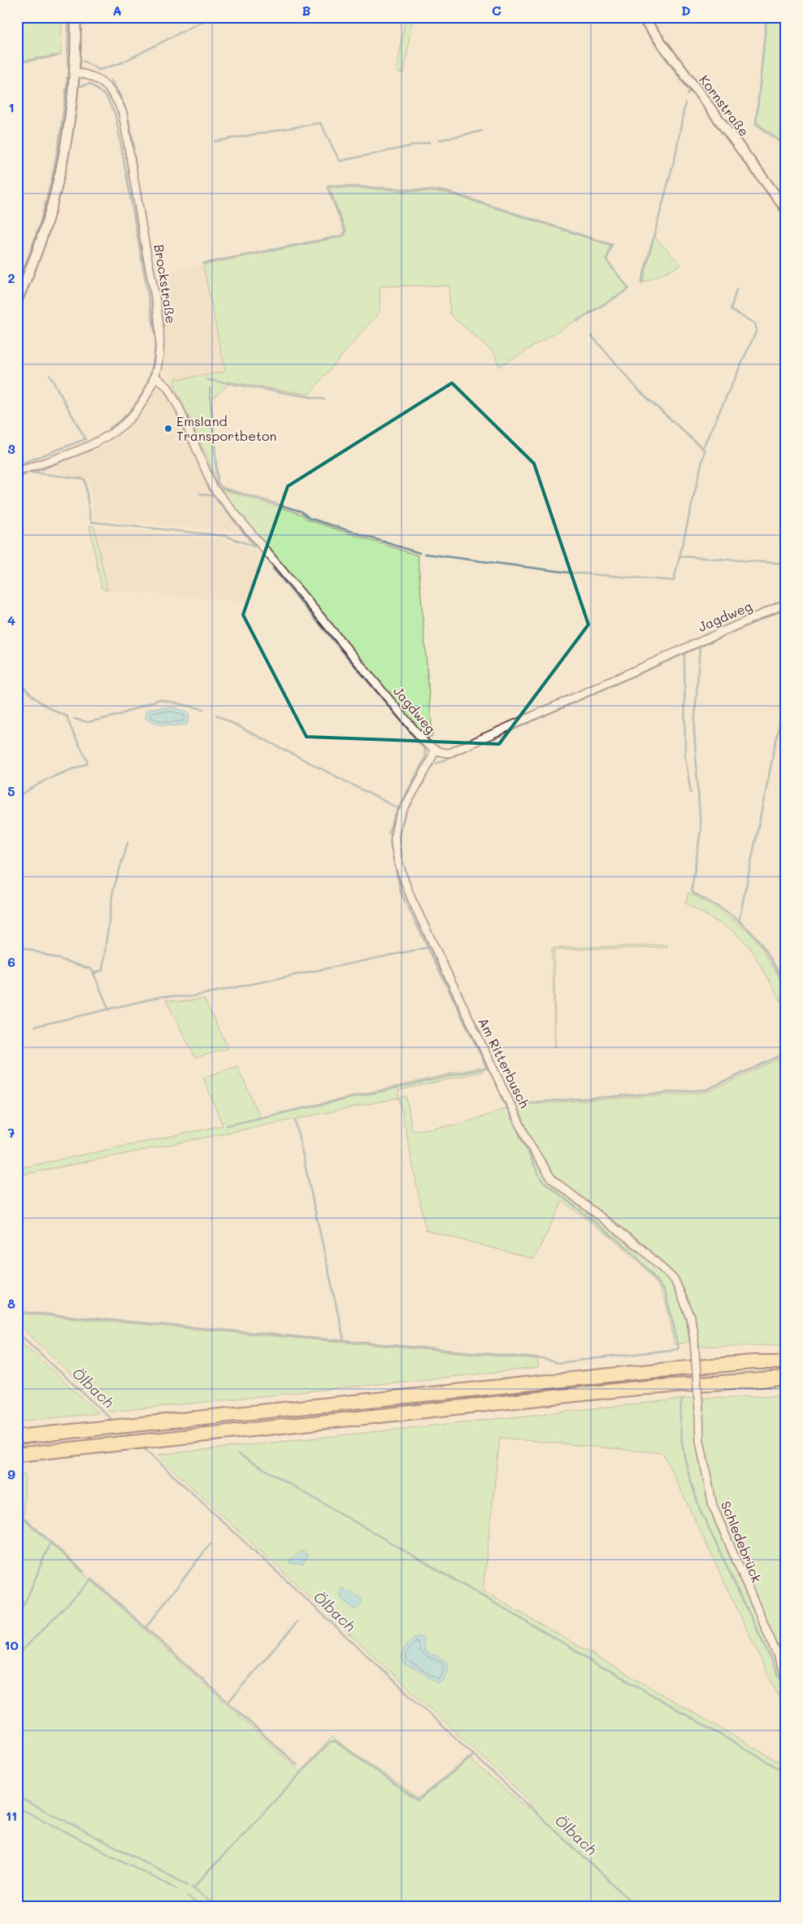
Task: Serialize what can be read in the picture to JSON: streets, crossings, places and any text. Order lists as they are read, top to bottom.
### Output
{
  "streets": {
    "street": [
      "Kornstraße",
      "Brockstraße",
      "Jagdweg",
      "Am Ritterbusch",
      "Schledebrück"
    ]
  },
  "crossings": [
    ["Brockstraße", "Jagdweg"],
    ["Jagdweg", "Am Ritterbusch"],
    ["Am Ritterbusch", "Schledebrück"]
  ],
  "water": ["Ölbach"],
  "places": ["Emsland Transportbeton"],
  "grid": {
    "columns": [
      "A",
      "B",
      "C",
      "D"
    ],
    "rows": [
      "1",
      "2",
      "3",
      "4",
      "5",
      "6",
      "7",
      "8",
      "9",
      "10",
      "11"
    ]
  }
}
